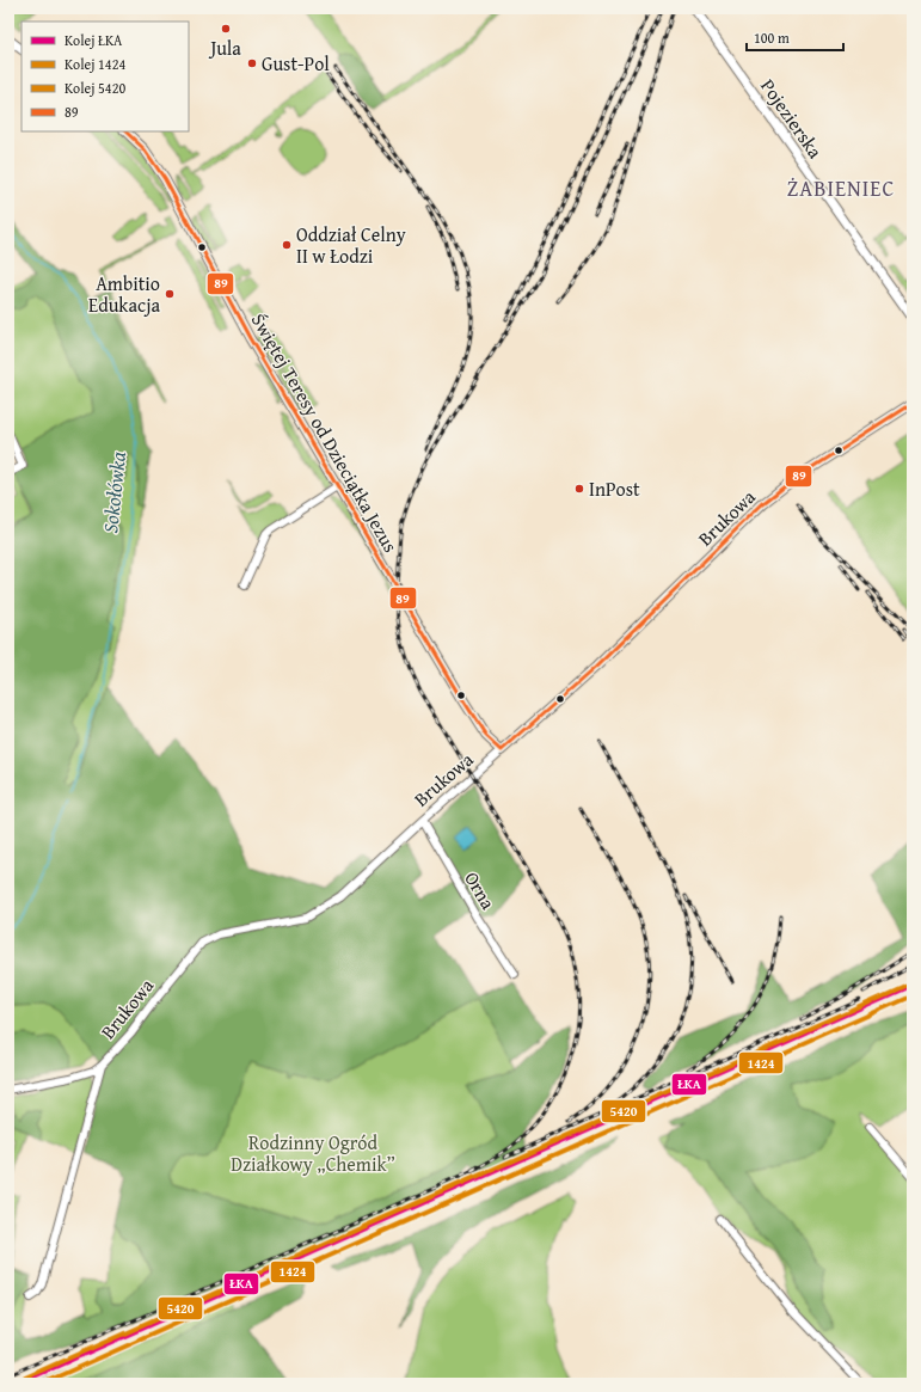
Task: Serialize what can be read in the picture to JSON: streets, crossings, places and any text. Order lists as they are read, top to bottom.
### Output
{
  "streets": {
    "street": [
      "Pojezierska",
      "Świętej Teresy od Dzieciątka Jezus",
      "Brukowa",
      "Orna"
    ]
  },
  "crossings": [
    ["Świętej Teresy od Dzieciątka Jezus", "Brukowa"],
    ["Brukowa", "Orna"]
  ],
  "districts": ["ŻABIENIEC"],
  "water": ["Sokołówka"],
  "parks": ["Rodzinny Ogród Działkowy „Chemik”"],
  "places": [
    "Jula",
    "Gust-Pol",
    "Oddział Celny II w Łodzi",
    "Ambitio Edukacja",
    "InPost"
  ],
  "lines": [
    "transit line 89",
    "rail line 5420",
    "rail line ŁKA",
    "rail line 1424"
  ],
  "legend": [
    "Kolej ŁKA",
    "Kolej 1424",
    "Kolej 5420",
    "89"
  ],
  "scale_bar": "100 m"
}
